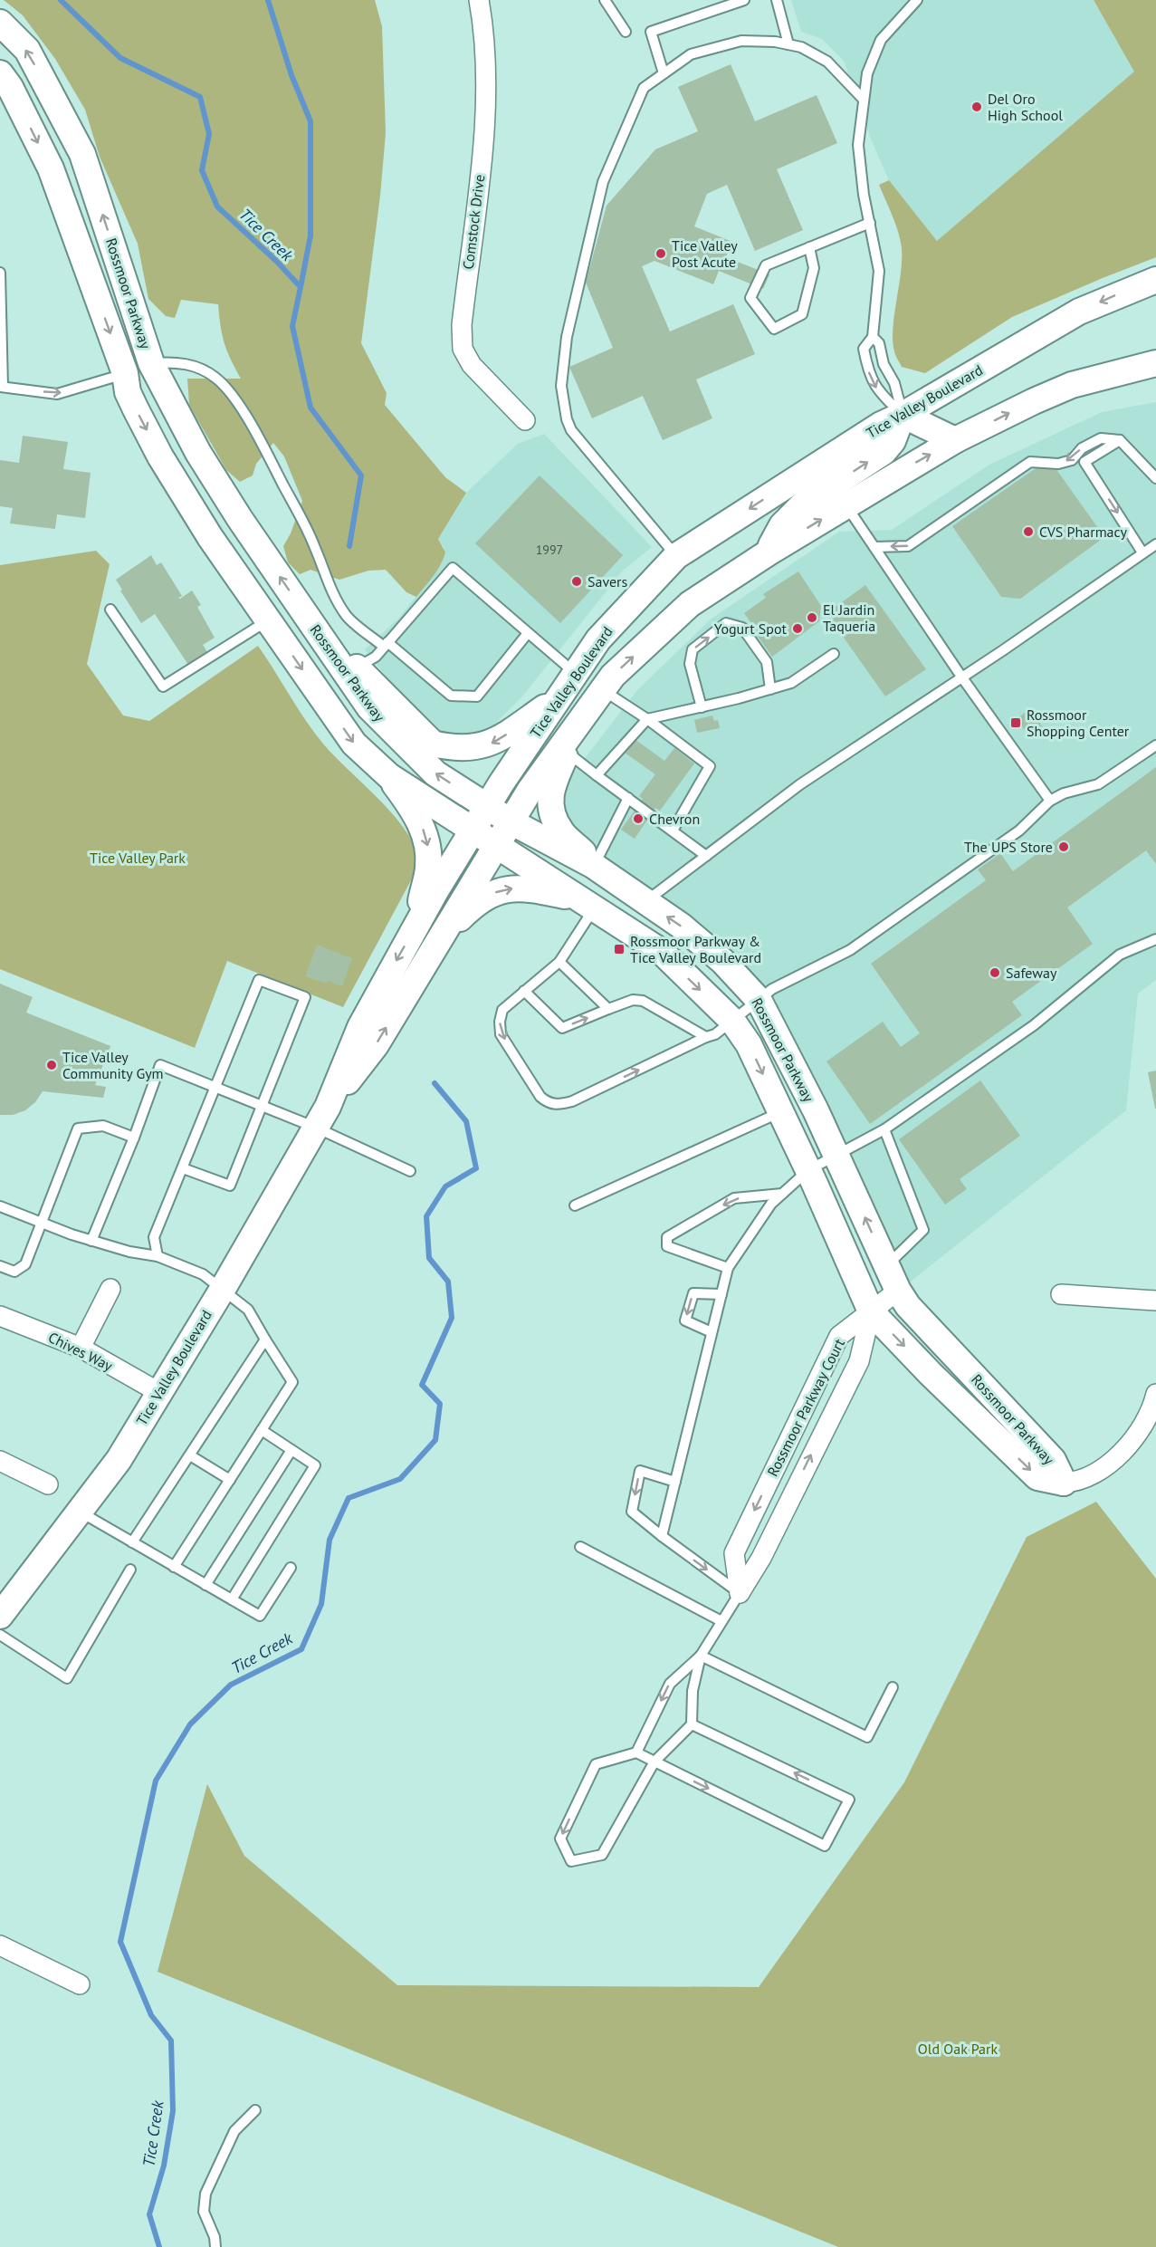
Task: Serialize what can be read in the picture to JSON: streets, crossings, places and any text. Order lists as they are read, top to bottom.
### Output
{
  "streets": {
    "street": [
      "Comstock Drive",
      "Rossmoor Parkway",
      "Tice Valley Boulevard",
      "Chives Way",
      "Rossmoor Parkway Court"
    ]
  },
  "crossings": [
    ["Rossmoor Parkway", "Tice Valley Boulevard"],
    ["Rossmoor Parkway", "Rossmoor Parkway Court"],
    ["Tice Valley Boulevard", "Chives Way"]
  ],
  "water": ["Tice Creek"],
  "parks": ["Tice Valley Park", "Old Oak Park"],
  "places": {
    "other": [
      "Del Oro High School",
      "Tice Valley Post Acute",
      "CVS Pharmacy",
      "Savers",
      "El Jardin Taqueria",
      "Yogurt Spot",
      "Chevron",
      "The UPS Store",
      "Safeway",
      "Tice Valley Community Gym"
    ],
    "transit": ["Rossmoor Shopping Center", "Rossmoor Parkway & Tice Valley Boulevard"]
  },
  "house_numbers": ["1997"]
}
